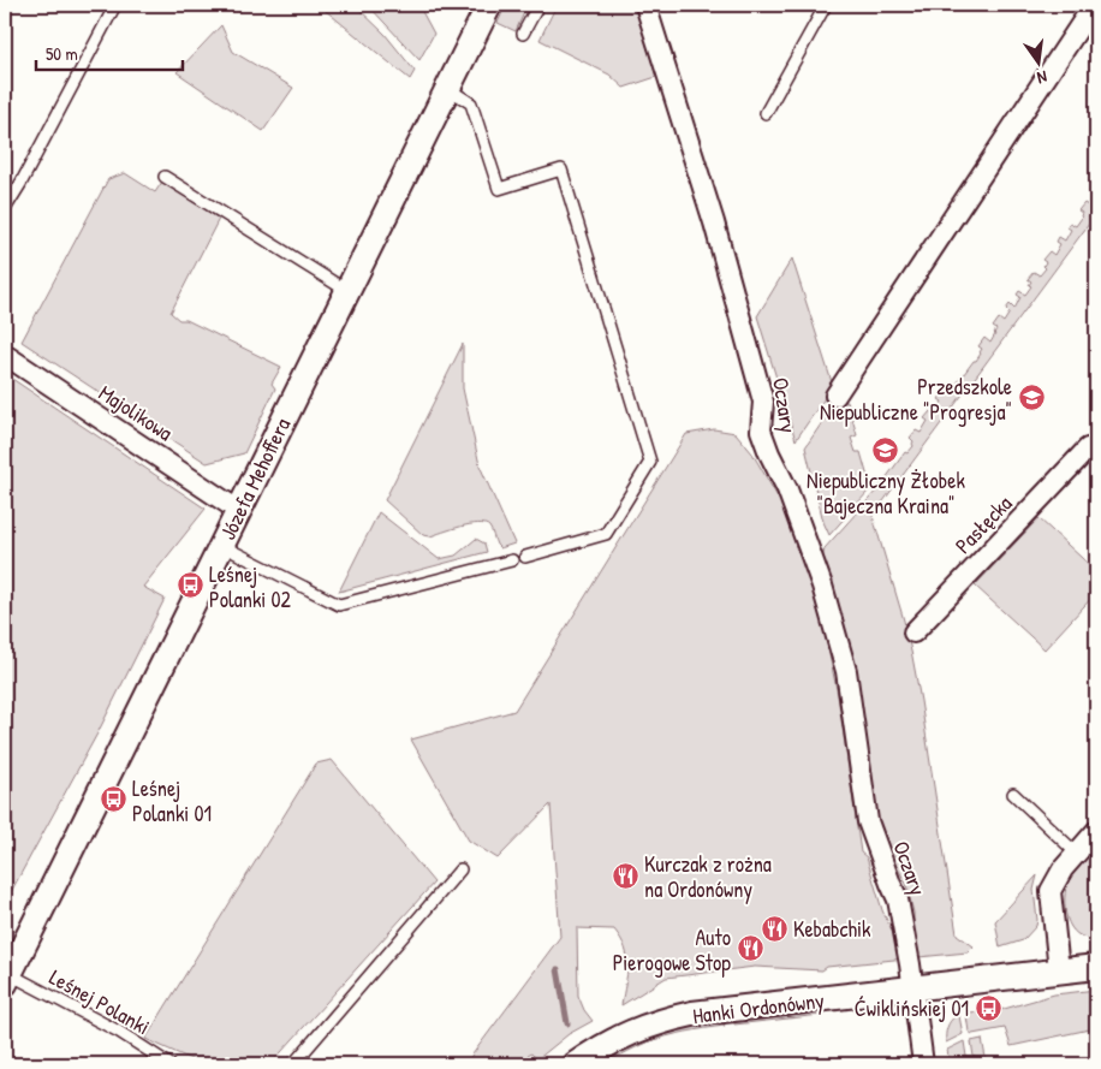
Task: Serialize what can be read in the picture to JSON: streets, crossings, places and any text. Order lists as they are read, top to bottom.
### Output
{
  "streets": {
    "street": [
      "Oczary",
      "Majolikowa",
      "Józefa Mehoffera",
      "Pasłęcka",
      "Hanki Ordonówny"
    ],
    "lane": ["Leśnej Polanki"]
  },
  "crossings": [
    ["Oczary", "Hanki Ordonówny"],
    ["Majolikowa", "Józefa Mehoffera"],
    ["Józefa Mehoffera", "Leśnej Polanki"]
  ],
  "places": {
    "school or university": ["Przedszkole Niepubliczne \"Progresja\"", "Niepubliczny Żłobek \"Bajeczna Kraina\""],
    "bus stop": ["Leśnej Polanki 02", "Leśnej Polanki 01", "Ćwiklińskiej 01"],
    "restaurant": ["Kurczak z rożna na Ordonówny", "Kebabchik", "Auto Pierogowe Stop"]
  },
  "scale_bar": "50 m",
  "north": "bottom"
}
